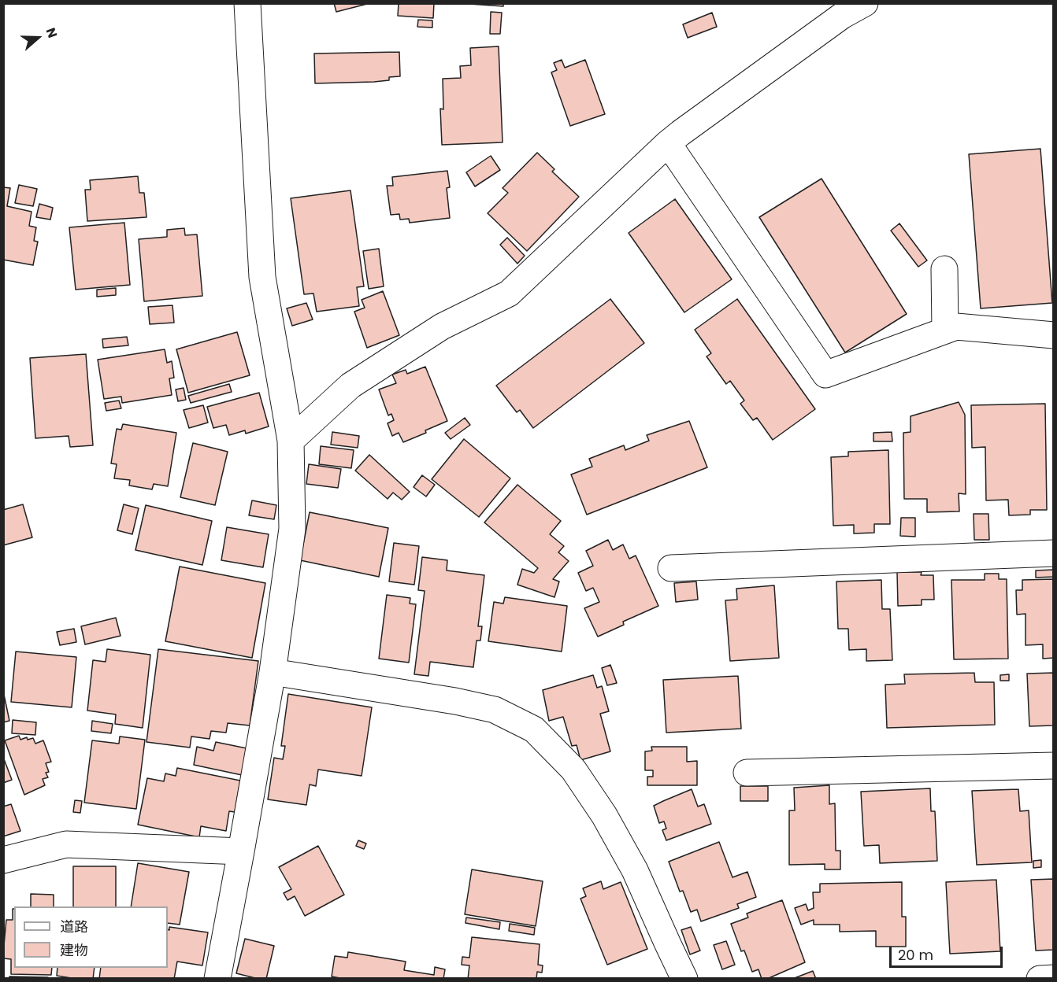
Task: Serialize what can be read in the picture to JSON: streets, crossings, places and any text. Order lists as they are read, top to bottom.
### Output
{
  "legend": ["道路", "建物"],
  "scale_bar": "20 m",
  "north": "right"
}
